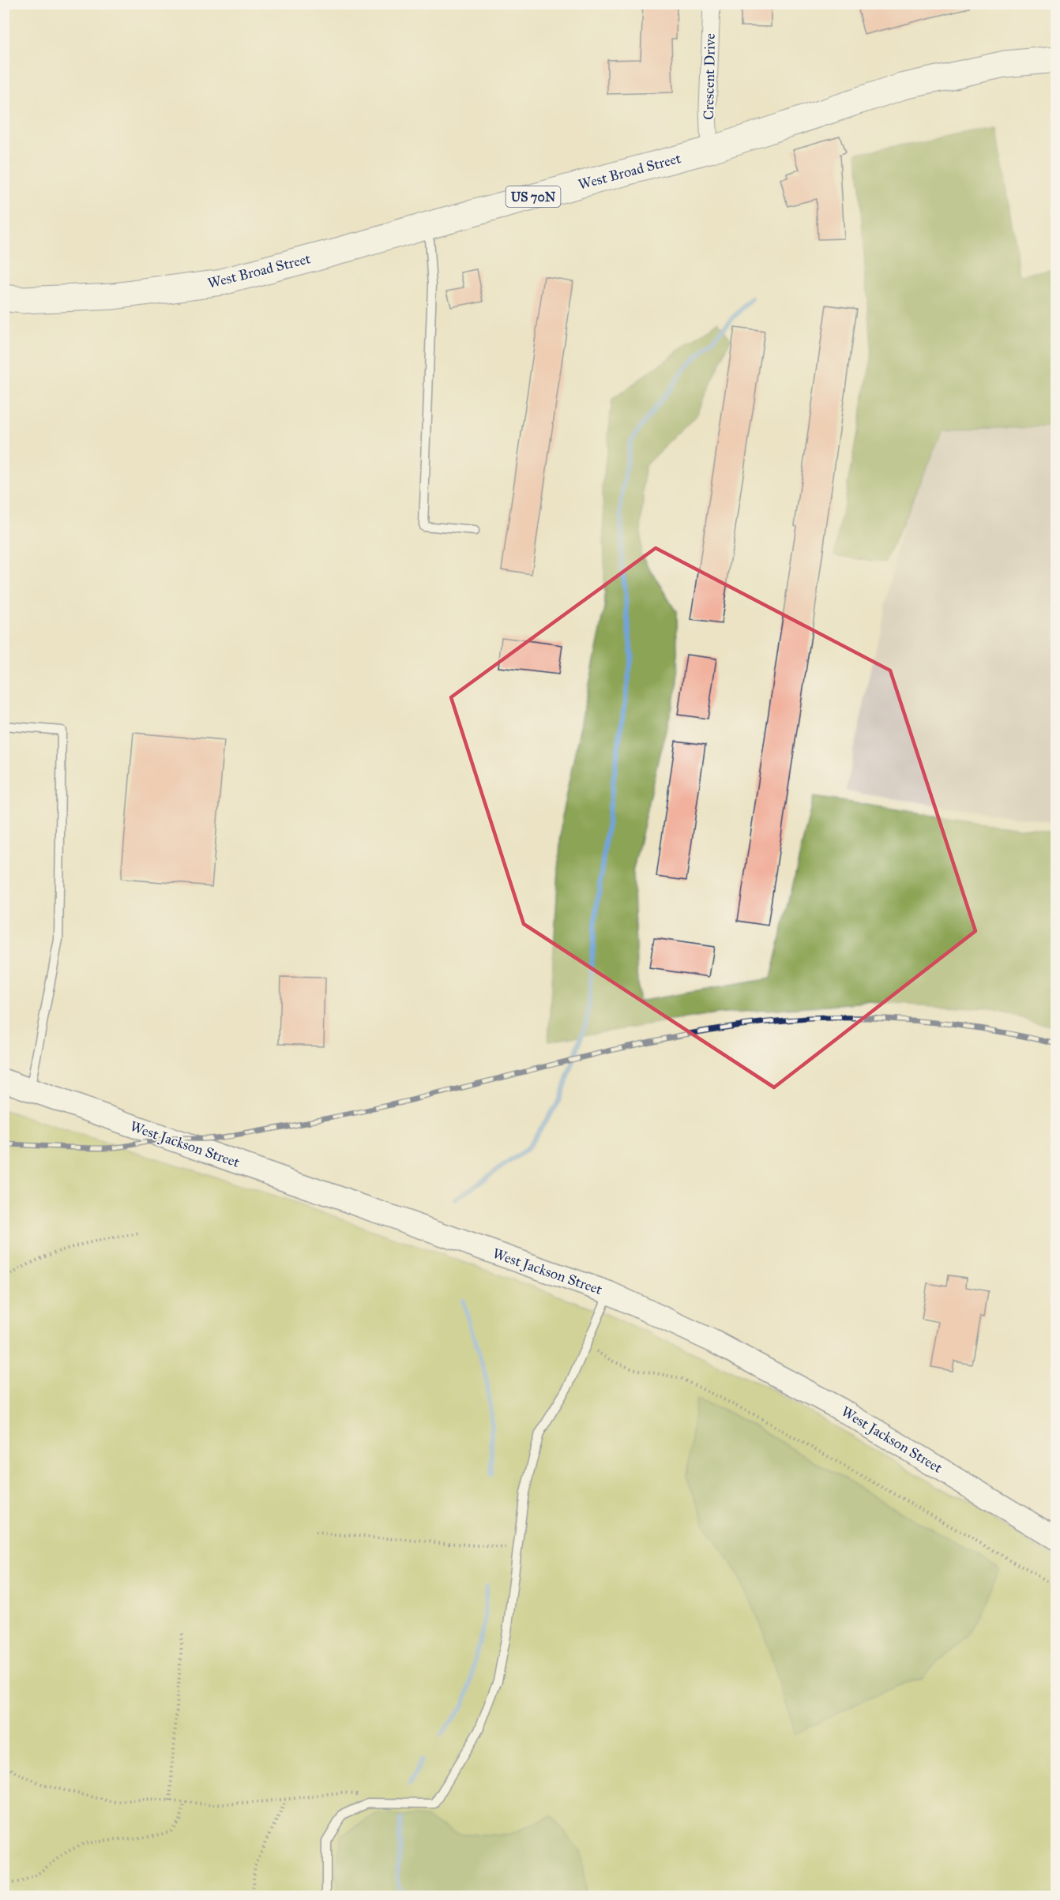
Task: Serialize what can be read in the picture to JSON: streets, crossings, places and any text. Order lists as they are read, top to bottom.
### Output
{
  "streets": {
    "main road": ["West Broad Street", "US 70N"],
    "street": ["Crescent Drive", "West Jackson Street"]
  },
  "crossings": [
    ["Crescent Drive", "West Broad Street"]
  ]
}
